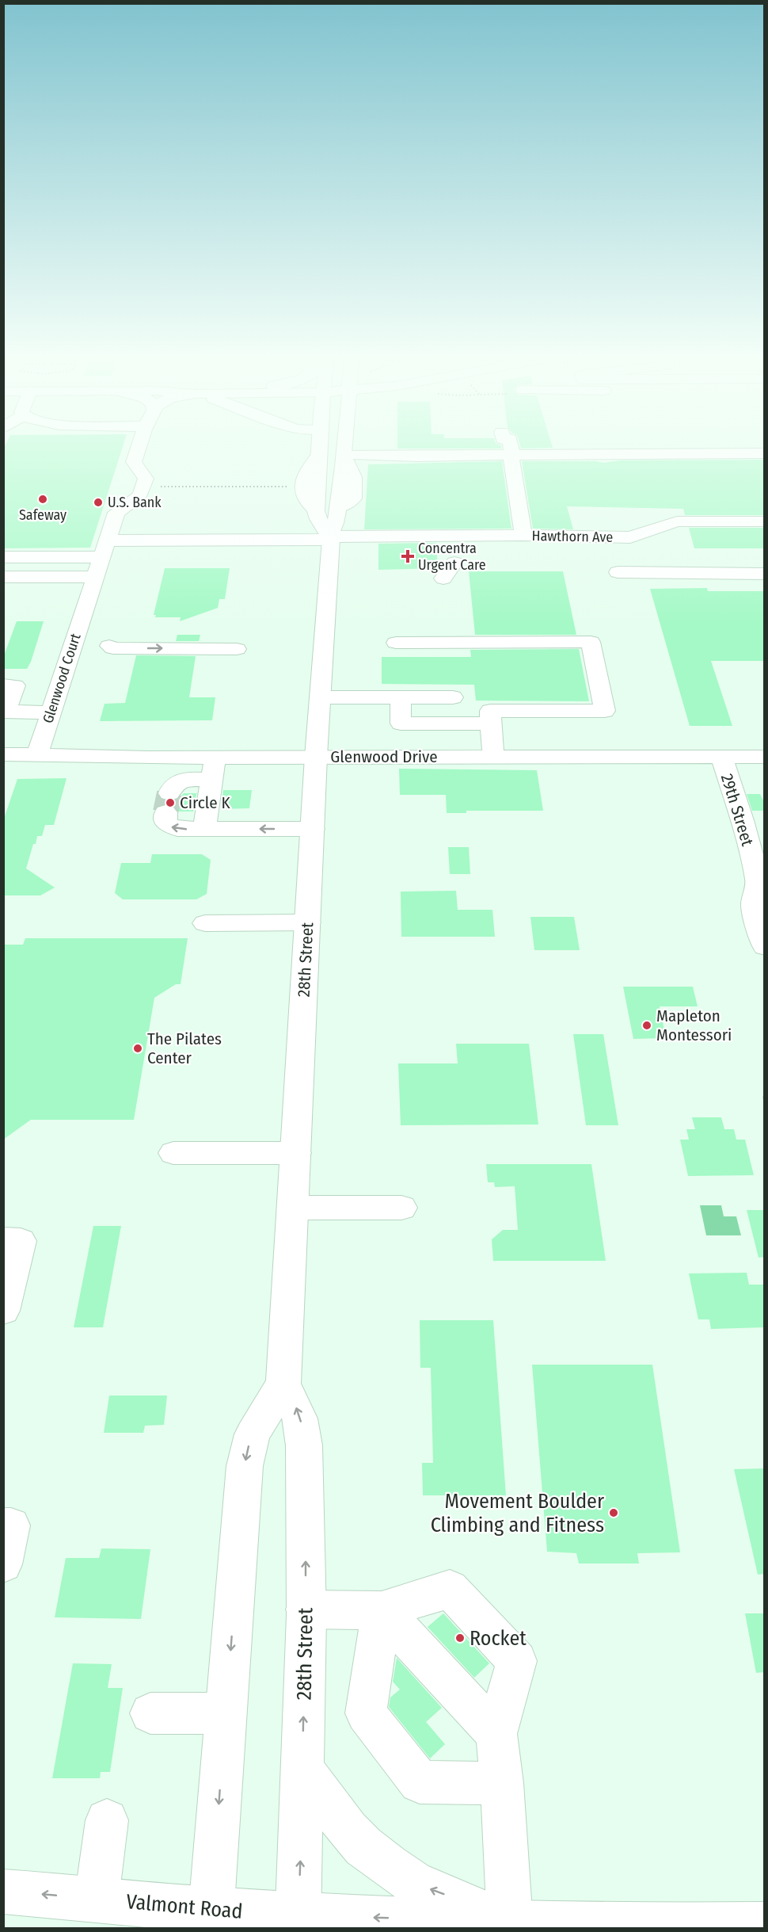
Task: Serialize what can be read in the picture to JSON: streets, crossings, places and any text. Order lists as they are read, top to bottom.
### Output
{
  "streets": {
    "main road": [
      "Hawthorn Ave",
      "Glenwood Court",
      "Glenwood Drive",
      "29th Street",
      "28th Street",
      "Valmont Road"
    ]
  },
  "crossings": [
    ["Hawthorn Ave", "Glenwood Court"],
    ["Hawthorn Ave", "28th Street"],
    ["Glenwood Court", "Glenwood Drive"],
    ["Glenwood Drive", "29th Street"],
    ["Glenwood Drive", "28th Street"],
    ["28th Street", "Valmont Road"]
  ],
  "one_way": ["Valmont Road"],
  "places": {
    "other": [
      "Safeway",
      "U.S. Bank",
      "Circle K",
      "Mapleton Montessori",
      "The Pilates Center",
      "Movement Boulder Climbing and Fitness",
      "Rocket"
    ],
    "health": ["Concentra Urgent Care"]
  }
}
